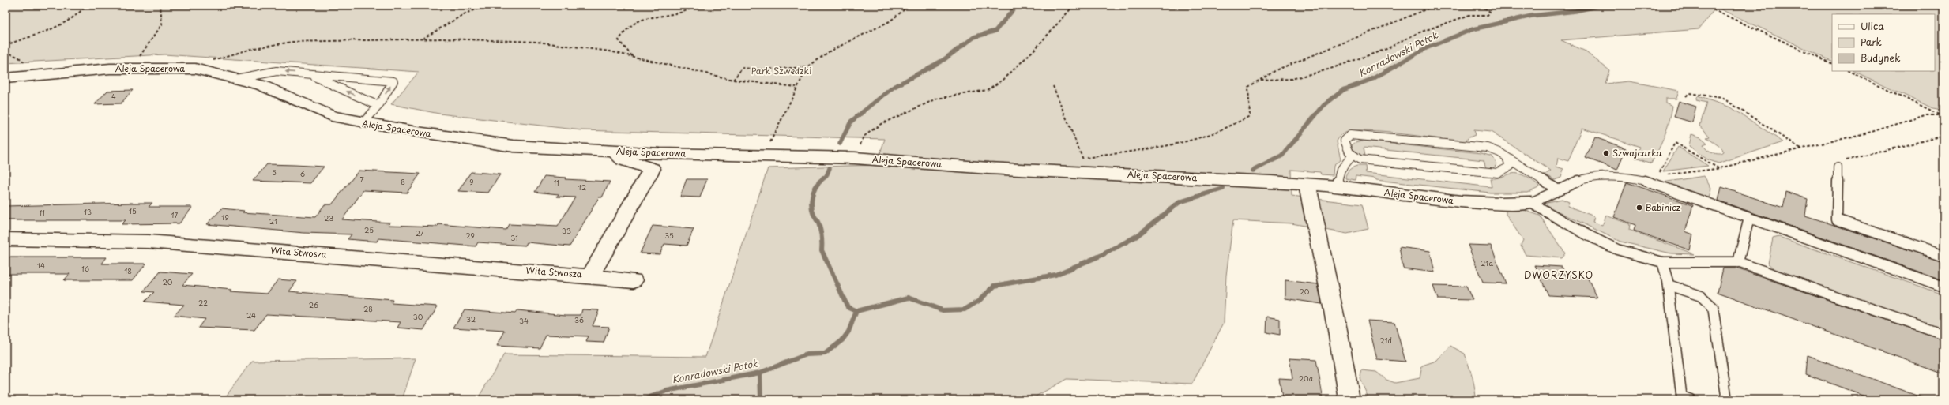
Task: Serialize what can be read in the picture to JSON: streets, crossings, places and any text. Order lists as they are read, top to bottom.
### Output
{
  "streets": {
    "street": ["Aleja Spacerowa", "Wita Stwosza"]
  },
  "districts": ["DWORZYSKO"],
  "water": ["Konradowski Potok"],
  "parks": ["Park Szwedzki"],
  "places": ["Szwajcarka", "Babinicz"],
  "house_numbers": [
    "4",
    "5",
    "6",
    "7",
    "8",
    "9",
    "11",
    "12",
    "15",
    "13",
    "11",
    "17",
    "19",
    "23",
    "21",
    "25",
    "33",
    "27",
    "29",
    "35",
    "31",
    "21a",
    "14",
    "16",
    "18",
    "20",
    "20",
    "22",
    "26",
    "28",
    "24",
    "30",
    "32",
    "36",
    "34",
    "21d",
    "20a"
  ],
  "legend": ["Ulica", "Park", "Budynek"]
}
